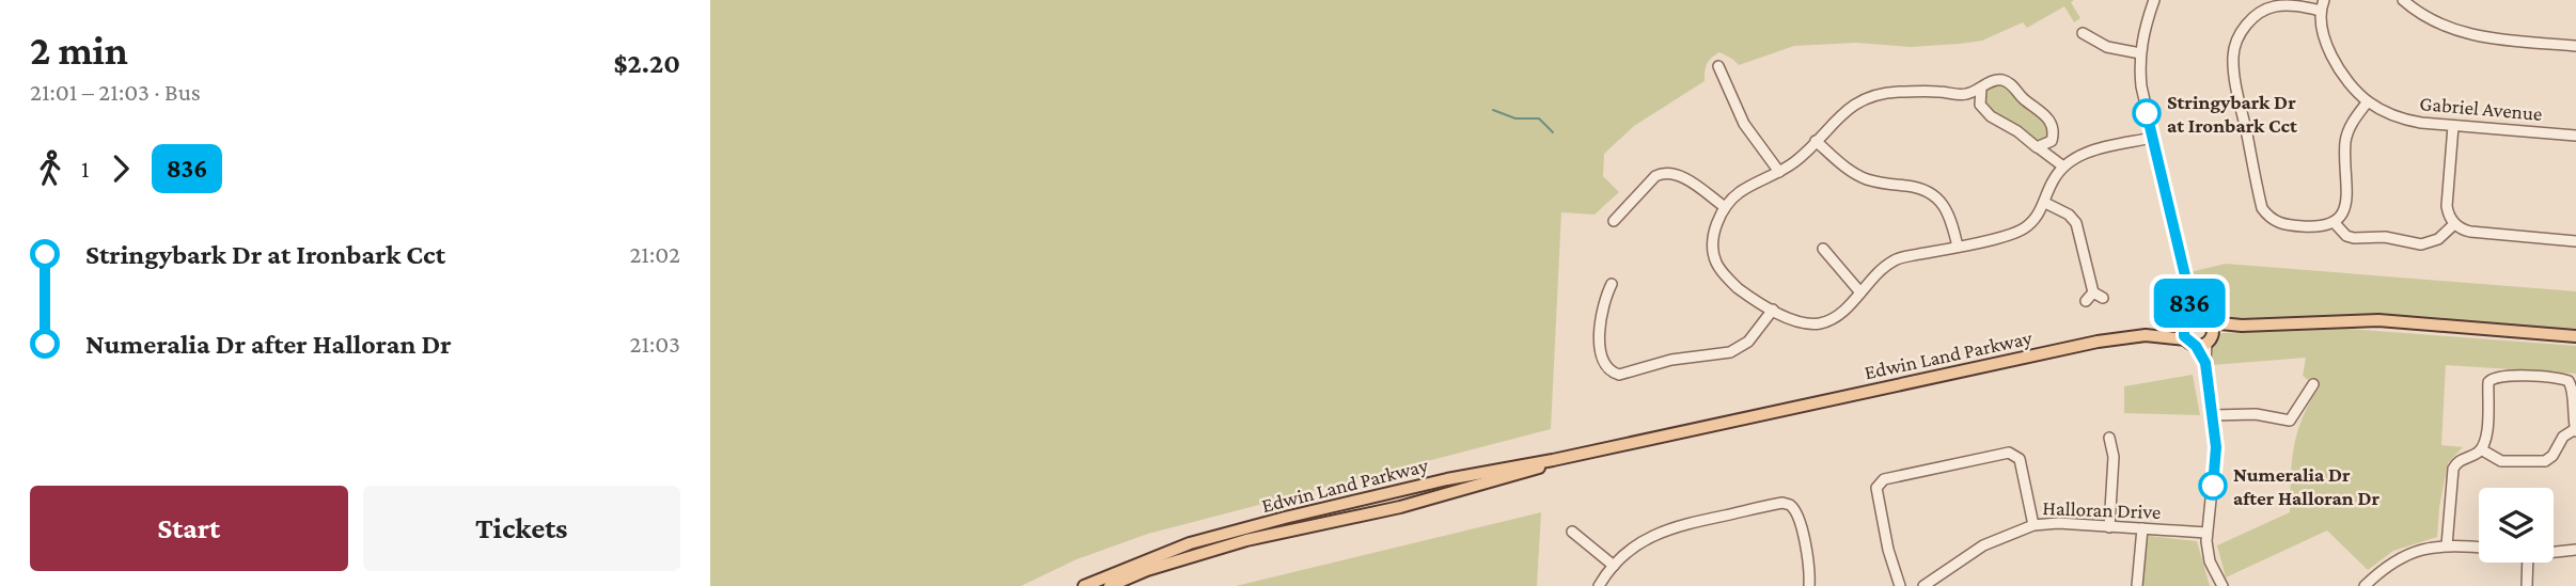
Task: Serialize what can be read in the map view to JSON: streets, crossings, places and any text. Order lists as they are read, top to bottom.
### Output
{
  "streets": {
    "main road": ["Edwin Land Parkway"],
    "street": ["Gabriel Avenue", "Halloran Drive"]
  },
  "places": ["Stringybark Dr at Ironbark Cct", "Numeralia Dr after Halloran Dr"],
  "lines": ["bus line 836"],
  "page": {
    "heading": ["2 min", "21:01 – 21:03 · Bus", "$2.20"],
    "on_map": "836",
    "legs": ["1", "836"],
    "list": [
      {
        "name": "Stringybark Dr at Ironbark Cct",
        "value": "21:02"
      },
      {
        "name": "Numeralia Dr after Halloran Dr",
        "value": "21:03"
      }
    ],
    "buttons": ["Start", "Tickets"]
  }
}
